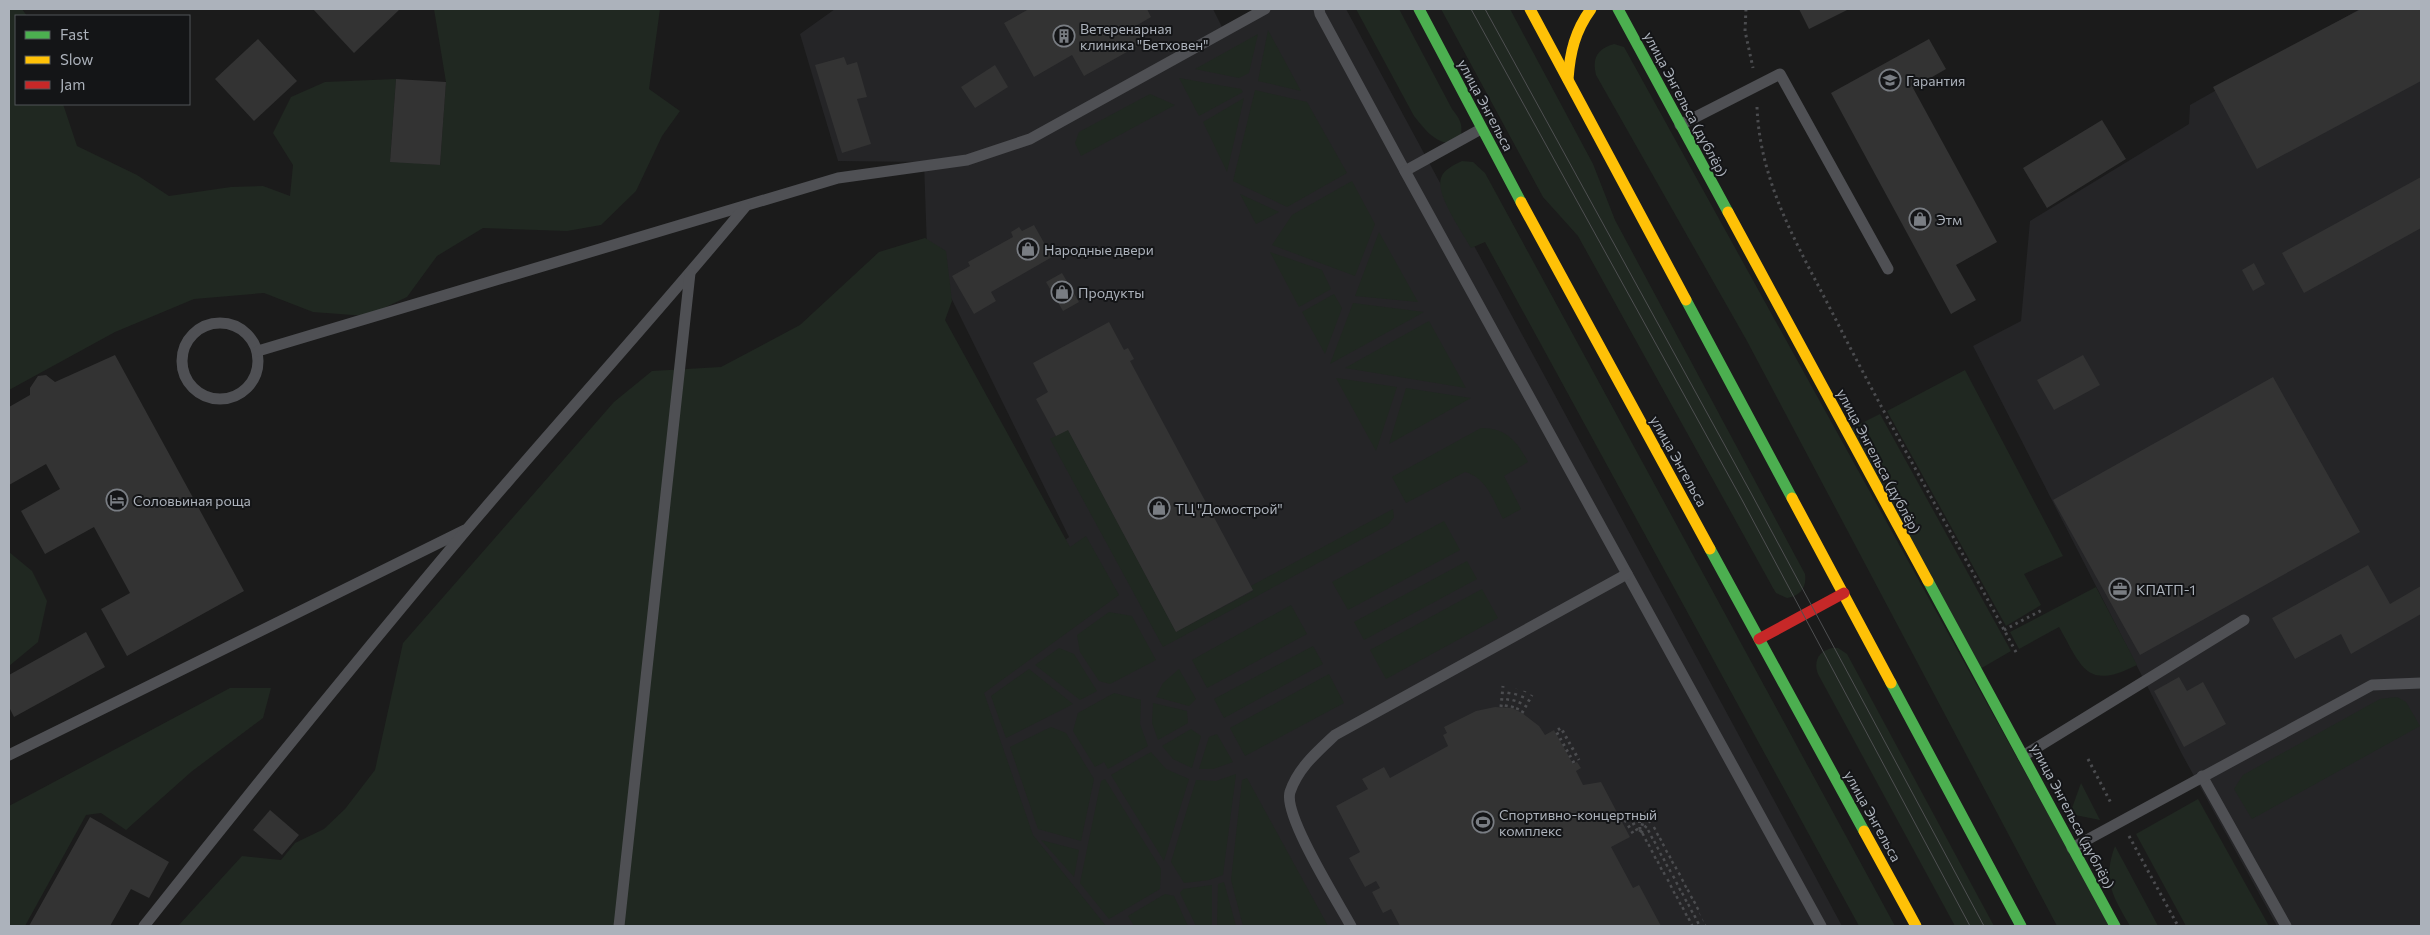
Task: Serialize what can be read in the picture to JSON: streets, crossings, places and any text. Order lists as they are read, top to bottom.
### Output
{
  "streets": {
    "main road": ["улица Энгельса (дублёр)", "улица Энгельса"]
  },
  "places": {
    "building": ["Ветеренарная клиника \"Бетховен\""],
    "school or university": ["Гарантия"],
    "shop": [
      "Этм",
      "Народные двери",
      "Продукты",
      "ТЦ \"Домострой\""
    ],
    "hotel": ["Соловьиная роща"],
    "office": ["КПАТП-1"],
    "sports": ["Спортивно-концертный комплекс"]
  },
  "legend": ["Fast", "Slow", "Jam"]
}
